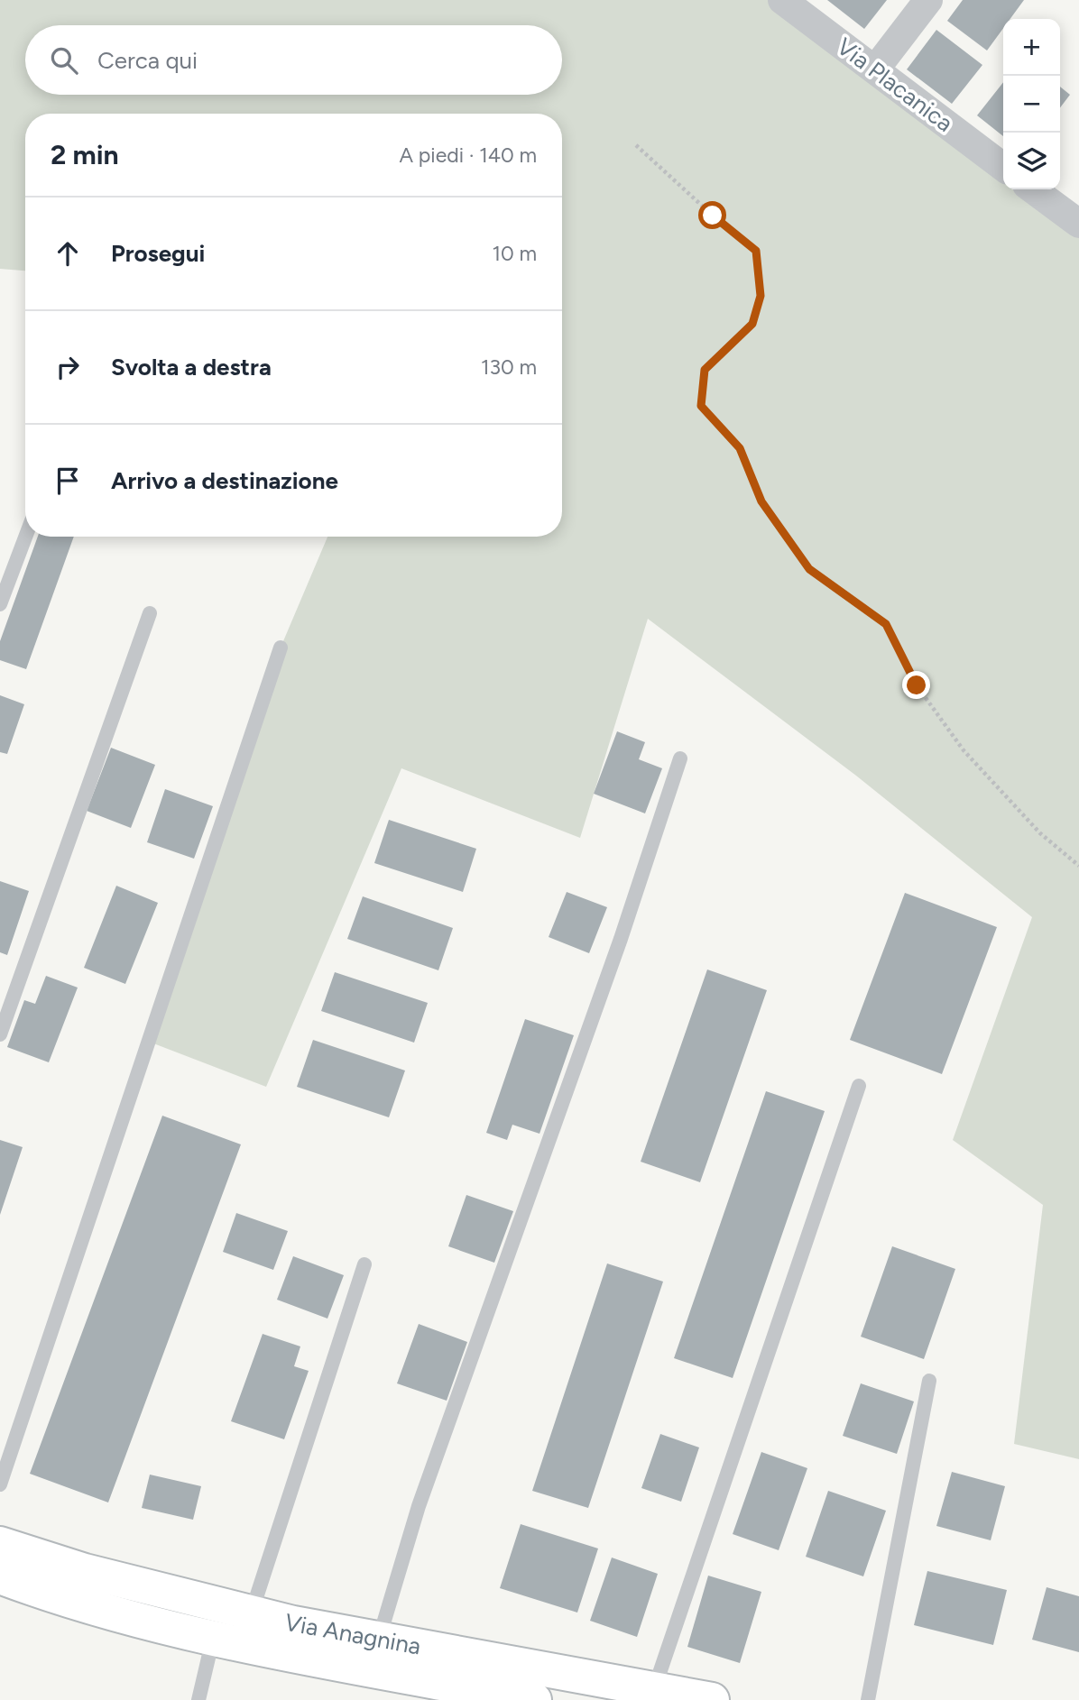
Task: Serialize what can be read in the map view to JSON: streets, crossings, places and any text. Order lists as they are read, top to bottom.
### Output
{
  "streets": {
    "main road": ["Via Anagnina"],
    "street": ["Via Placanica"]
  },
  "page": {
    "map_buttons": ["+", "−"],
    "search": "Cerca qui",
    "heading": ["2 min", "A piedi · 140 m"],
    "list": [
      ["Prosegui", "10 m"],
      ["Svolta a destra", "130 m"],
      "Arrivo a destinazione"
    ]
  }
}
